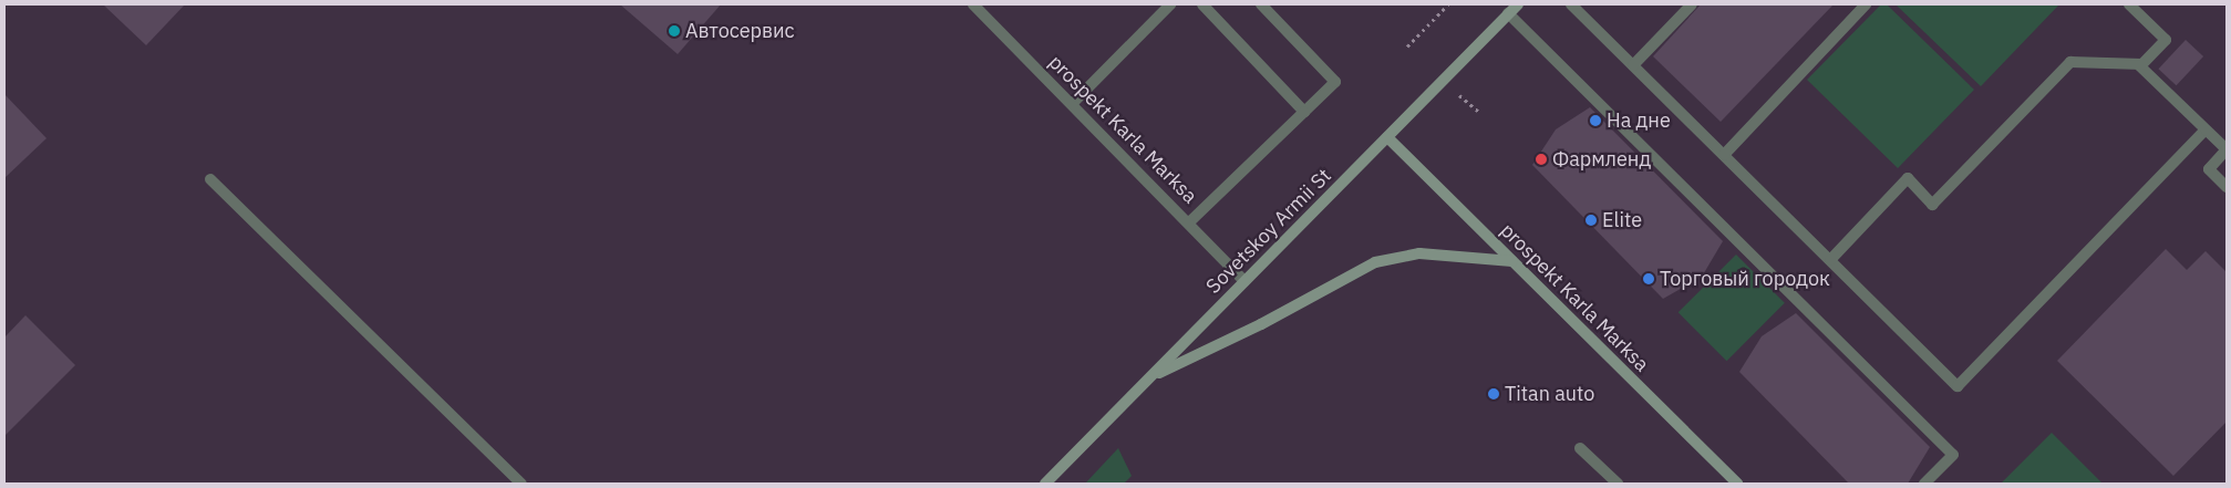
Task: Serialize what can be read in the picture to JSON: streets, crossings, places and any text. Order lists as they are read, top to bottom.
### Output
{
  "streets": {
    "street": ["prospekt Karla Marksa", "Sovetskoy Armii St"]
  },
  "crossings": [
    ["prospekt Karla Marksa", "Sovetskoy Armii St"]
  ],
  "places": [
    "Автосервис",
    "На дне",
    "Фармленд",
    "Elite",
    "Торговый городок",
    "Titan auto"
  ]
}
